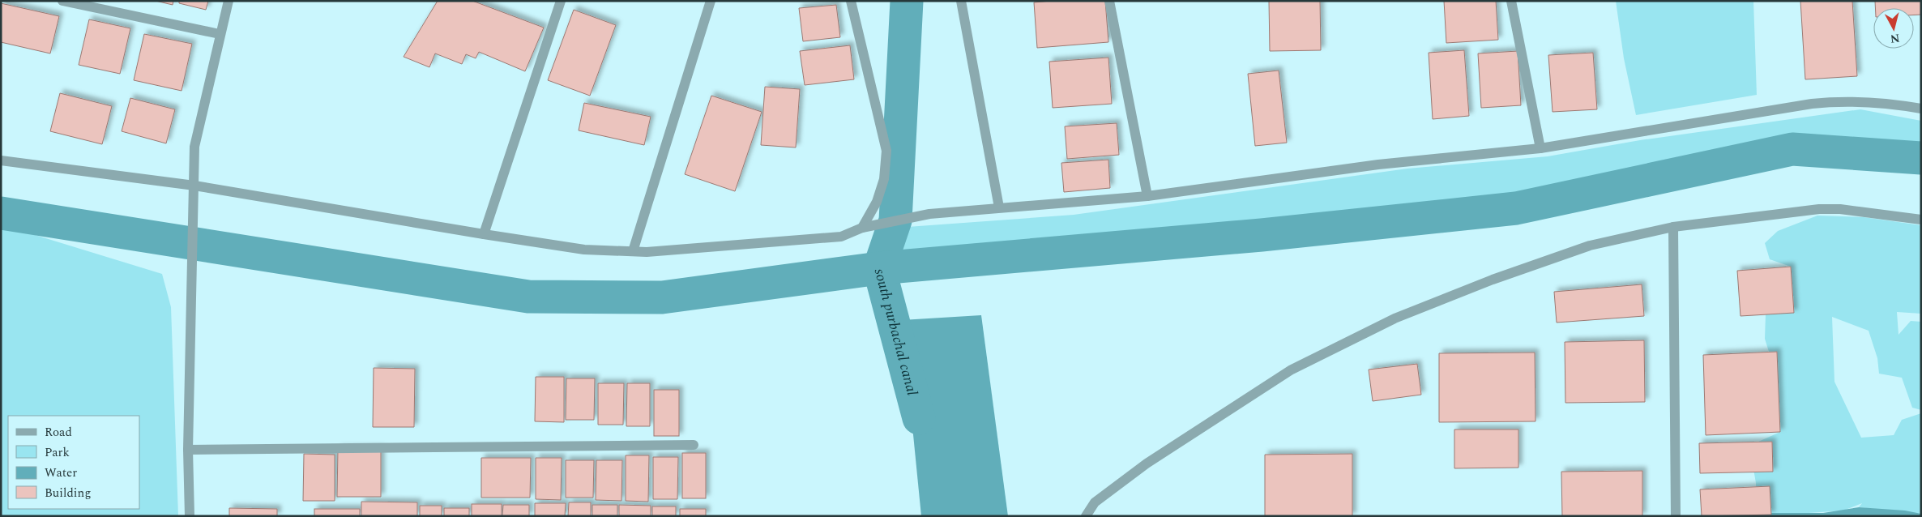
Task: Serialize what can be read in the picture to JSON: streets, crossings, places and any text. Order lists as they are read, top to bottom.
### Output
{
  "water": ["south purbachal canal"],
  "legend": [
    "Road",
    "Park",
    "Water",
    "Building"
  ],
  "north": "bottom"
}
